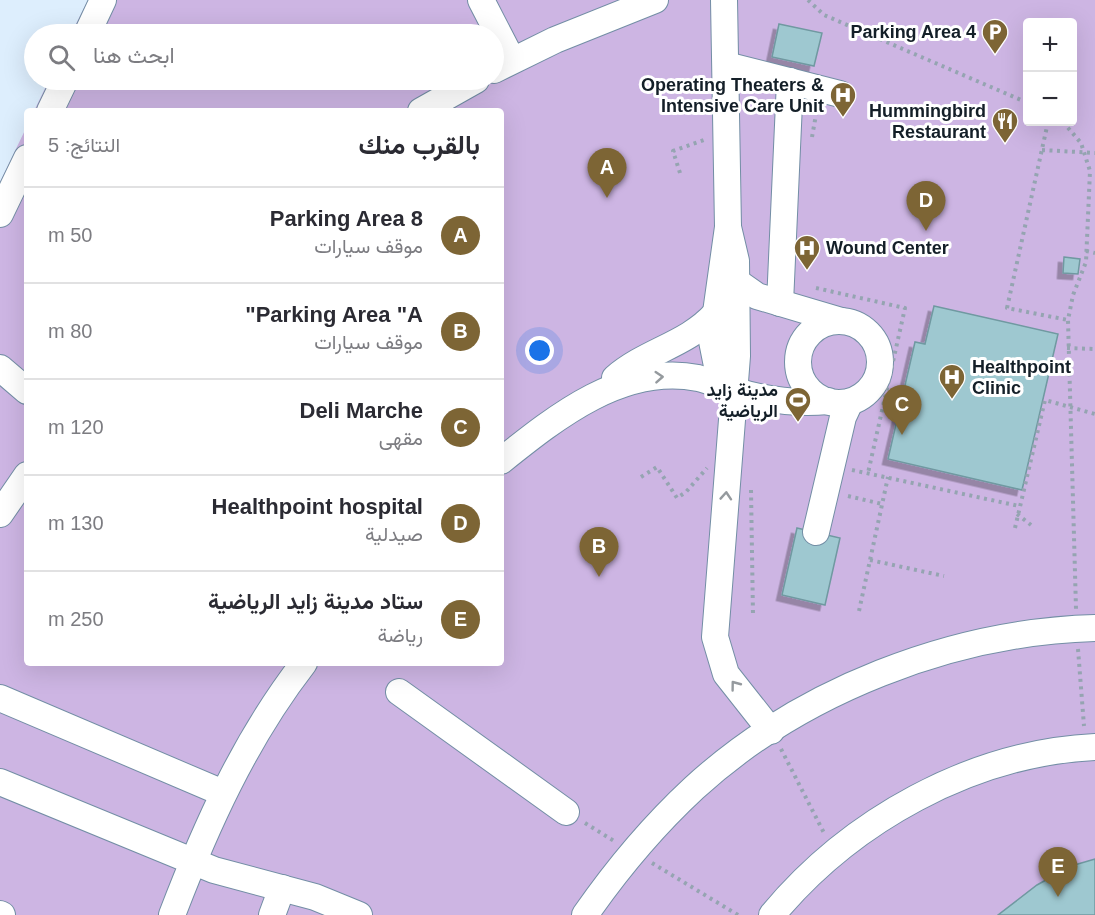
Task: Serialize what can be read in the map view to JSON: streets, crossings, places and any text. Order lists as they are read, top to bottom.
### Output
{
  "places": {
    "parking": ["Parking Area 4"],
    "hospital": ["Operating Theaters & Intensive Care Unit", "Wound Center", "Healthpoint Clinic"],
    "restaurant": ["Hummingbird Restaurant"],
    "sports": ["مدينة زايد الرياضية"]
  },
  "page": {
    "map_buttons": ["+", "−"],
    "search": "ابحث هنا",
    "heading": ["بالقرب منك", "النتائج: 5"],
    "pins": [
      "A",
      "D",
      "C",
      "B",
      "E"
    ],
    "list": [
      {
        "mark": "A",
        "name": "Parking Area 8",
        "note": "موقف سيارات",
        "value": "50 m"
      },
      {
        "mark": "B",
        "name": "Parking Area \"A\"",
        "note": "موقف سيارات",
        "value": "80 m"
      },
      {
        "mark": "C",
        "name": "Deli Marche",
        "note": "مقهى",
        "value": "120 m"
      },
      {
        "mark": "D",
        "name": "Healthpoint hospital",
        "note": "صيدلية",
        "value": "130 m"
      },
      {
        "mark": "E",
        "name": "ستاد مدينة زايد الرياضية",
        "note": "رياضة",
        "value": "250 m"
      }
    ]
  }
}
